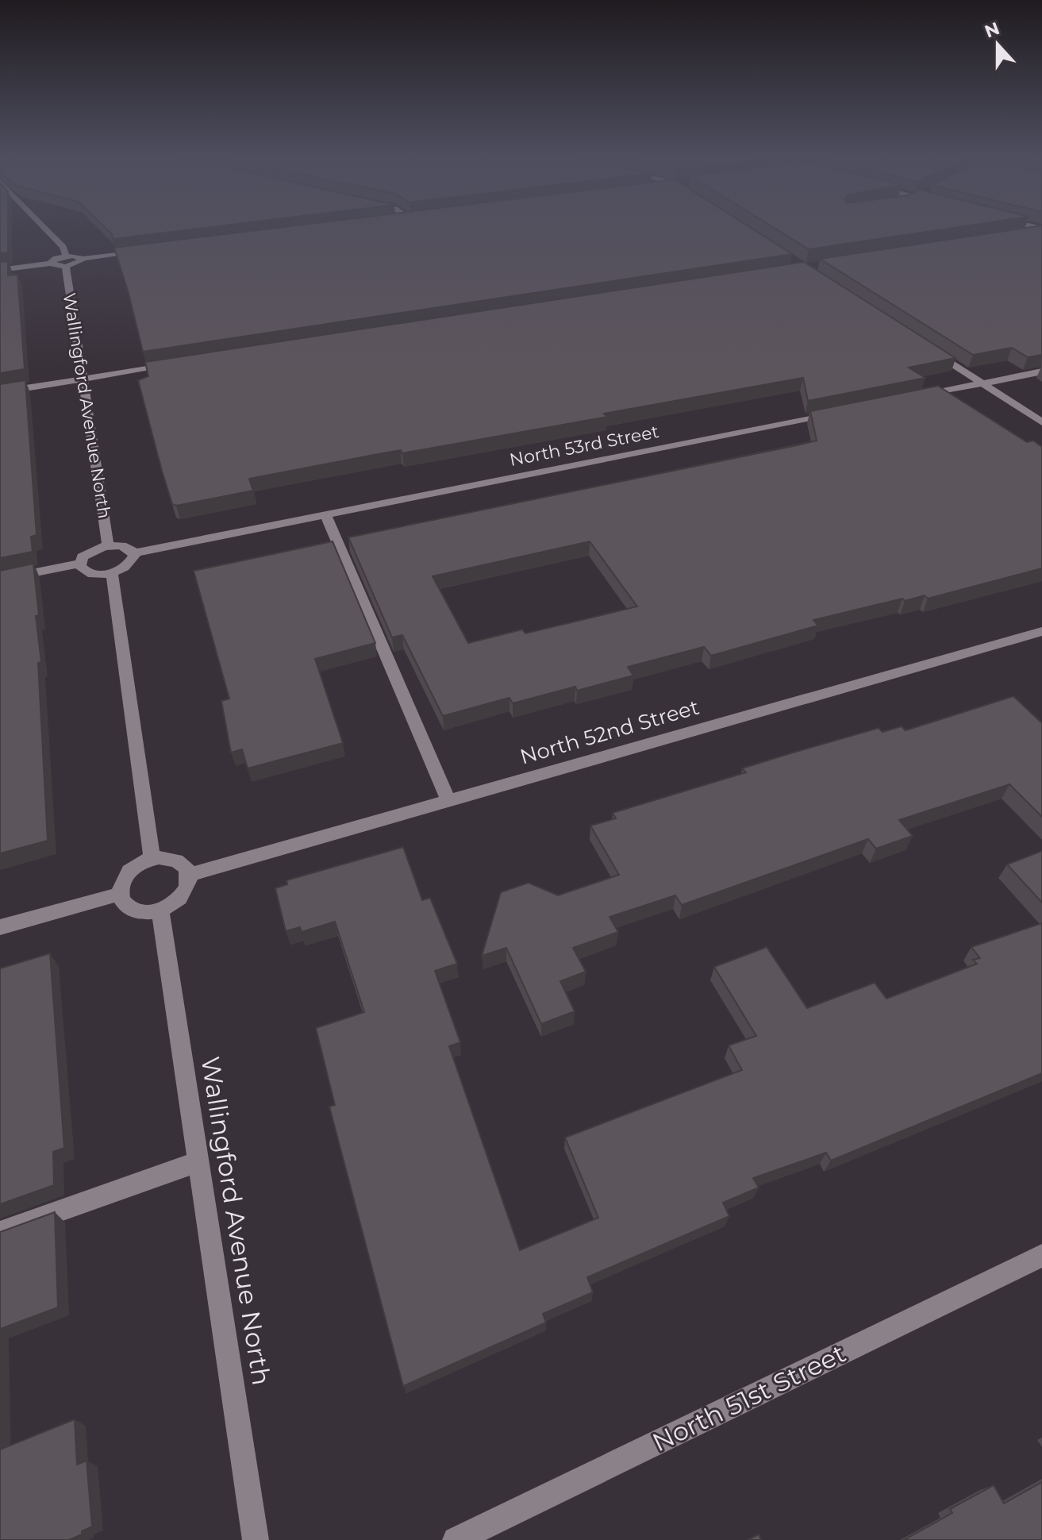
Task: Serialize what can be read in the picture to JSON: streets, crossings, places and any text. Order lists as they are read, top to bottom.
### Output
{
  "streets": {
    "street": [
      "Wallingford Avenue North",
      "North 53rd Street",
      "North 52nd Street",
      "North 51st Street"
    ]
  },
  "crossings": [
    ["Wallingford Avenue North", "North 52nd Street"]
  ],
  "north": "top"
}
